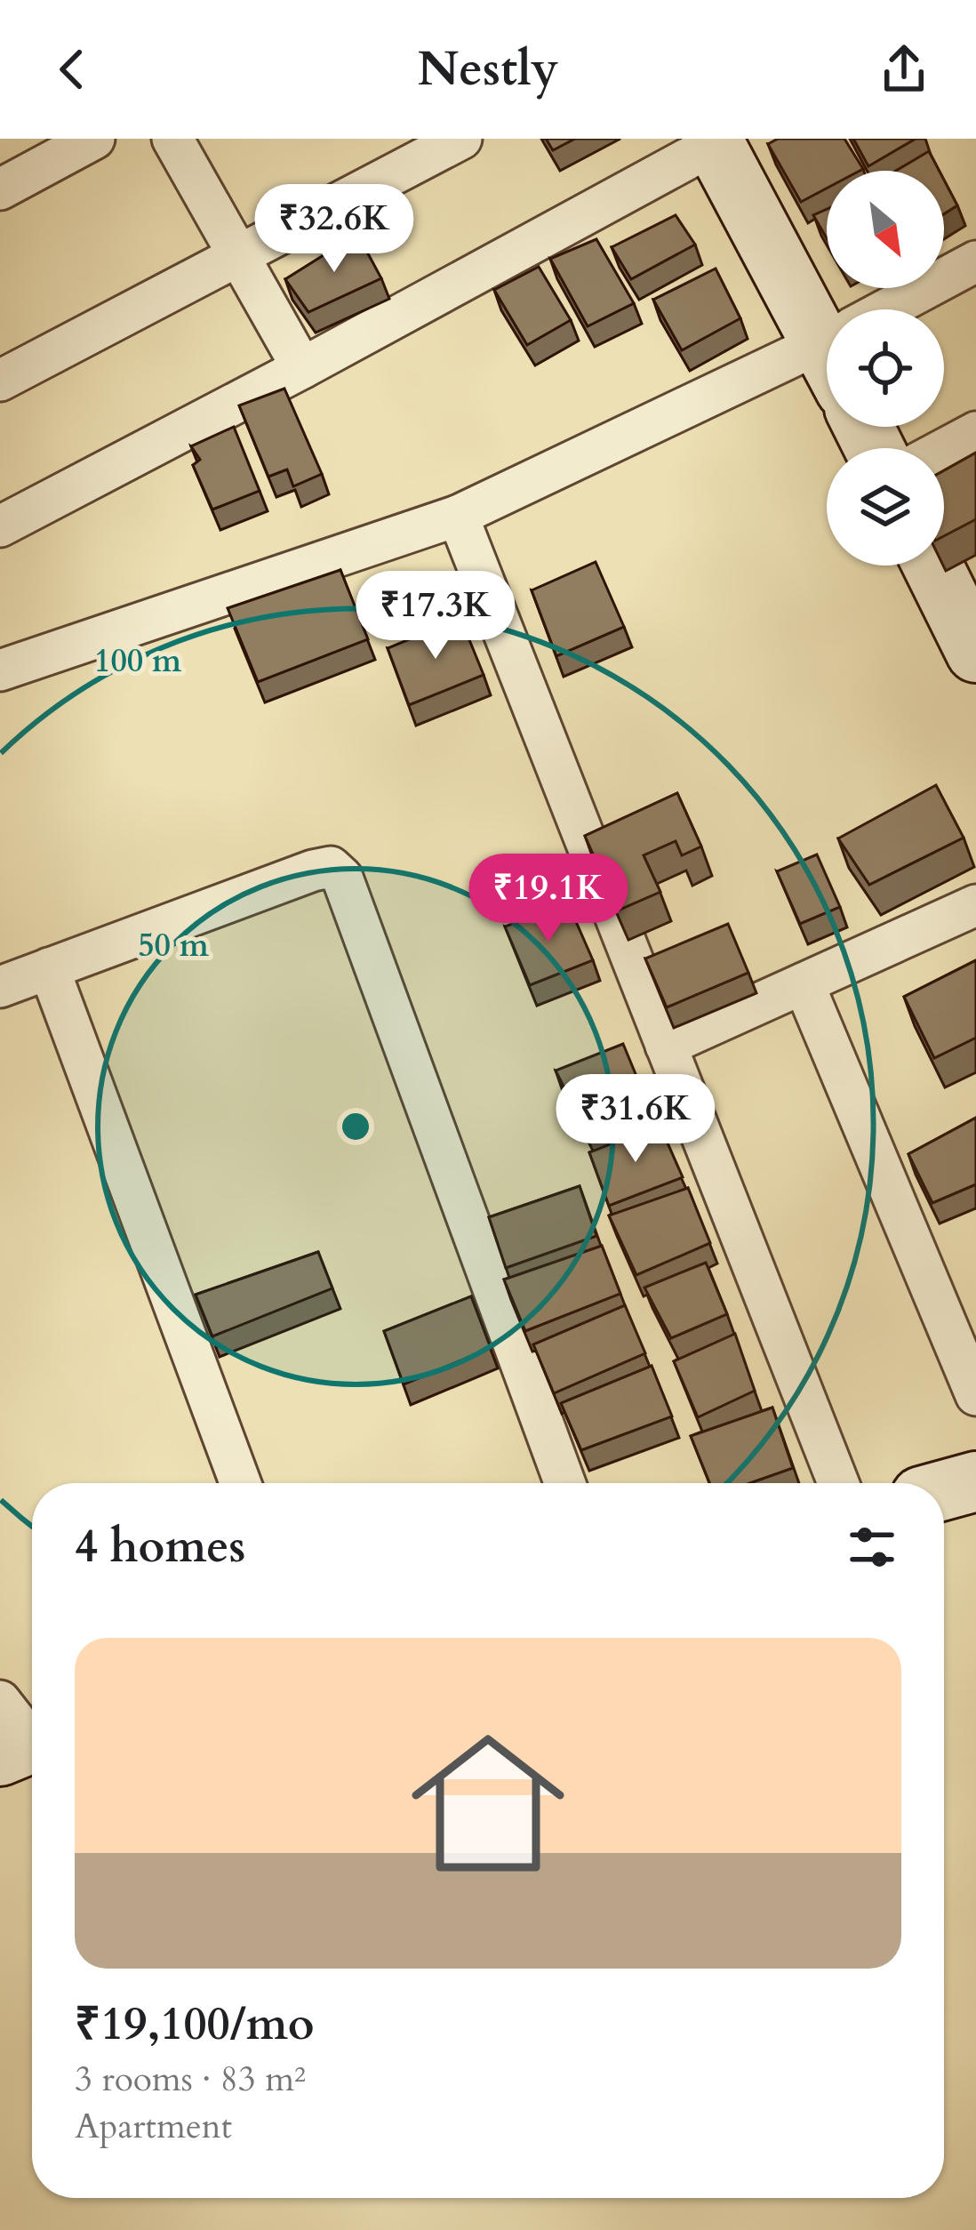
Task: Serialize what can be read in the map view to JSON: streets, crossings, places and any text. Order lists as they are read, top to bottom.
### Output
{
  "north": "bottom right",
  "page": {
    "header": "Nestly",
    "price": [
      "₹32.6K",
      "₹17.3K",
      "₹19.1K",
      "₹31.6K"
    ],
    "heading": "4 homes",
    "list": [
      {
        "name": "₹19,100/mo",
        "note": "3 rooms · 83 m² · Apartment"
      }
    ]
  },
  "rings": ["100 m", "50 m"]
}
